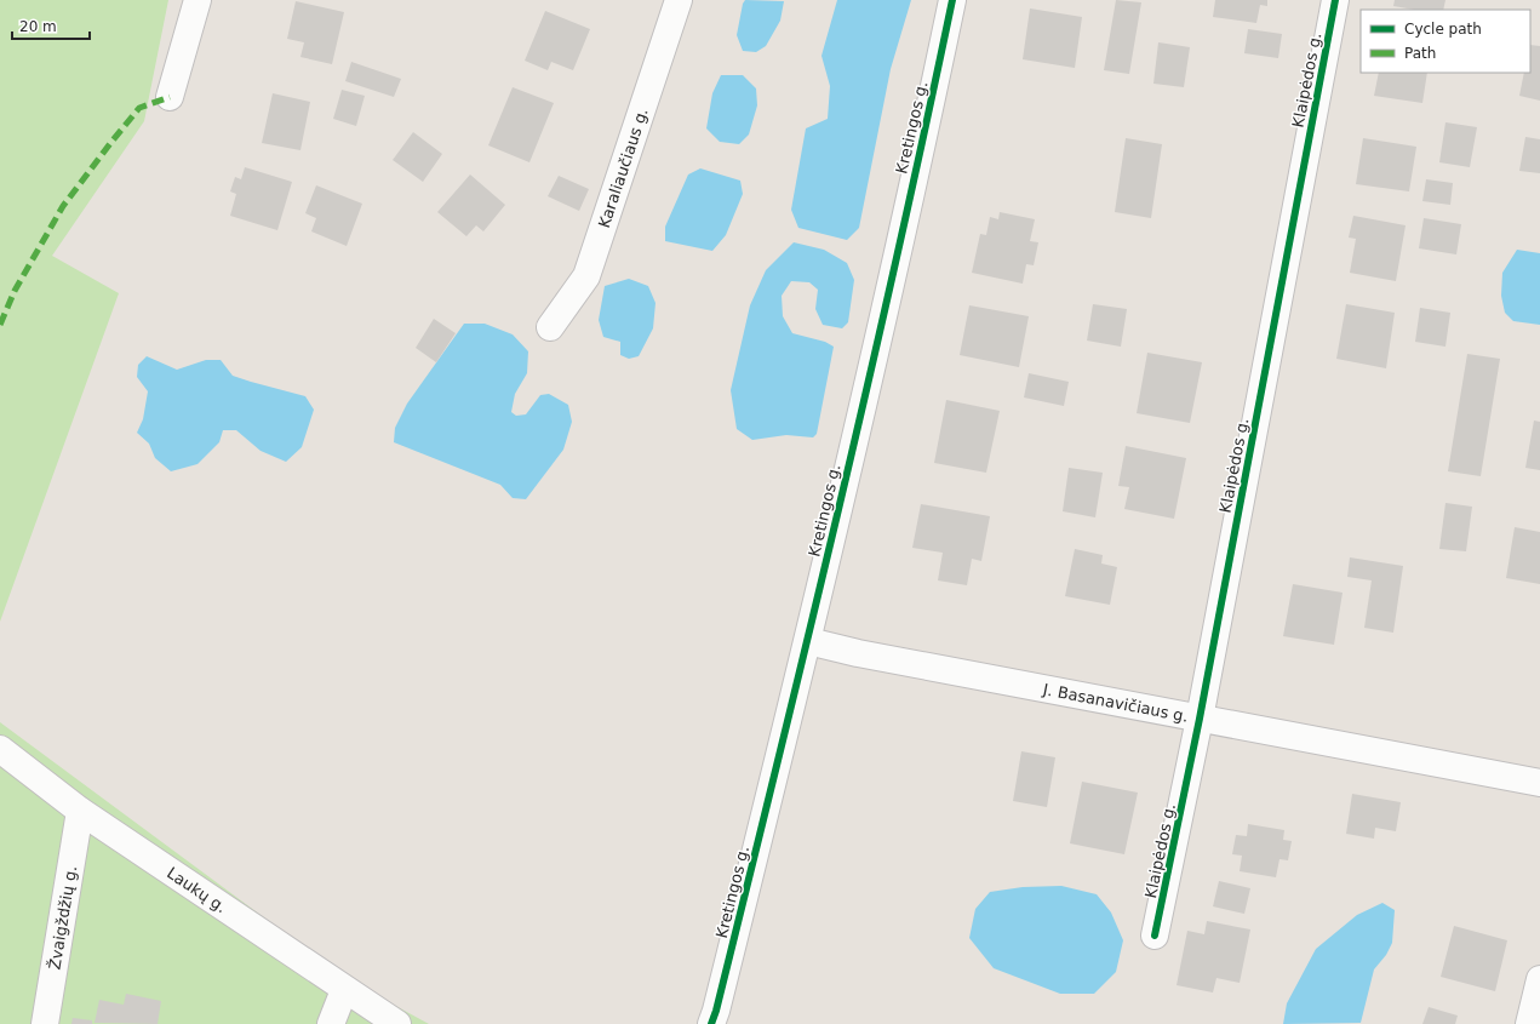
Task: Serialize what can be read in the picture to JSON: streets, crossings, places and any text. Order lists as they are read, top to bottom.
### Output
{
  "streets": {
    "street": [
      "Klaipėdos g.",
      "Kretingos g.",
      "Karaliaučiaus g.",
      "J. Basanavičiaus g.",
      "Laukų g.",
      "Žvaigždžių g."
    ]
  },
  "crossings": [
    ["Klaipėdos g.", "J. Basanavičiaus g."],
    ["Kretingos g.", "J. Basanavičiaus g."],
    ["Laukų g.", "Žvaigždžių g."]
  ],
  "legend": ["Cycle path", "Path"],
  "scale_bar": "20 m"
}
